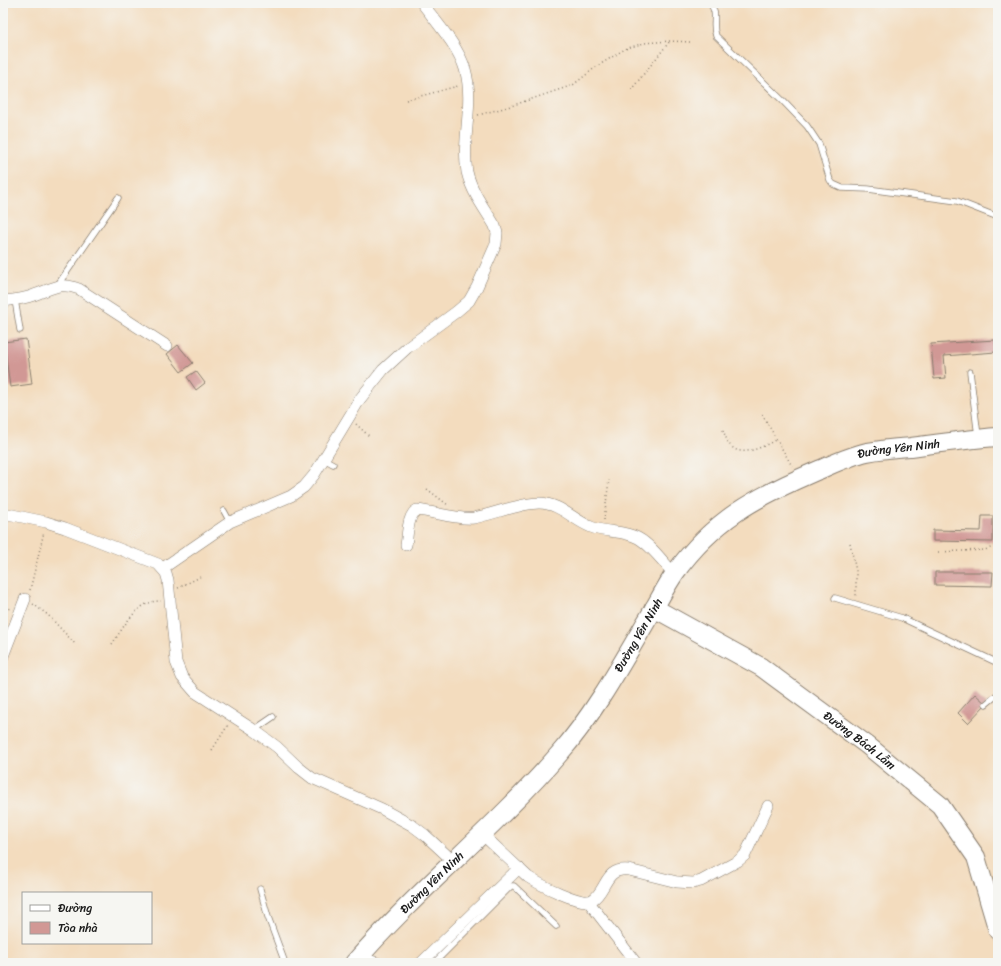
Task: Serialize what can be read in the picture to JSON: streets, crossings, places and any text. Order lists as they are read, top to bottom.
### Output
{
  "streets": {
    "main road": ["Đường Yên Ninh", "Đường Bách Lẫm"]
  },
  "crossings": [
    ["Đường Yên Ninh", "Đường Bách Lẫm"]
  ],
  "legend": ["Đường", "Tòa nhà"]
}
